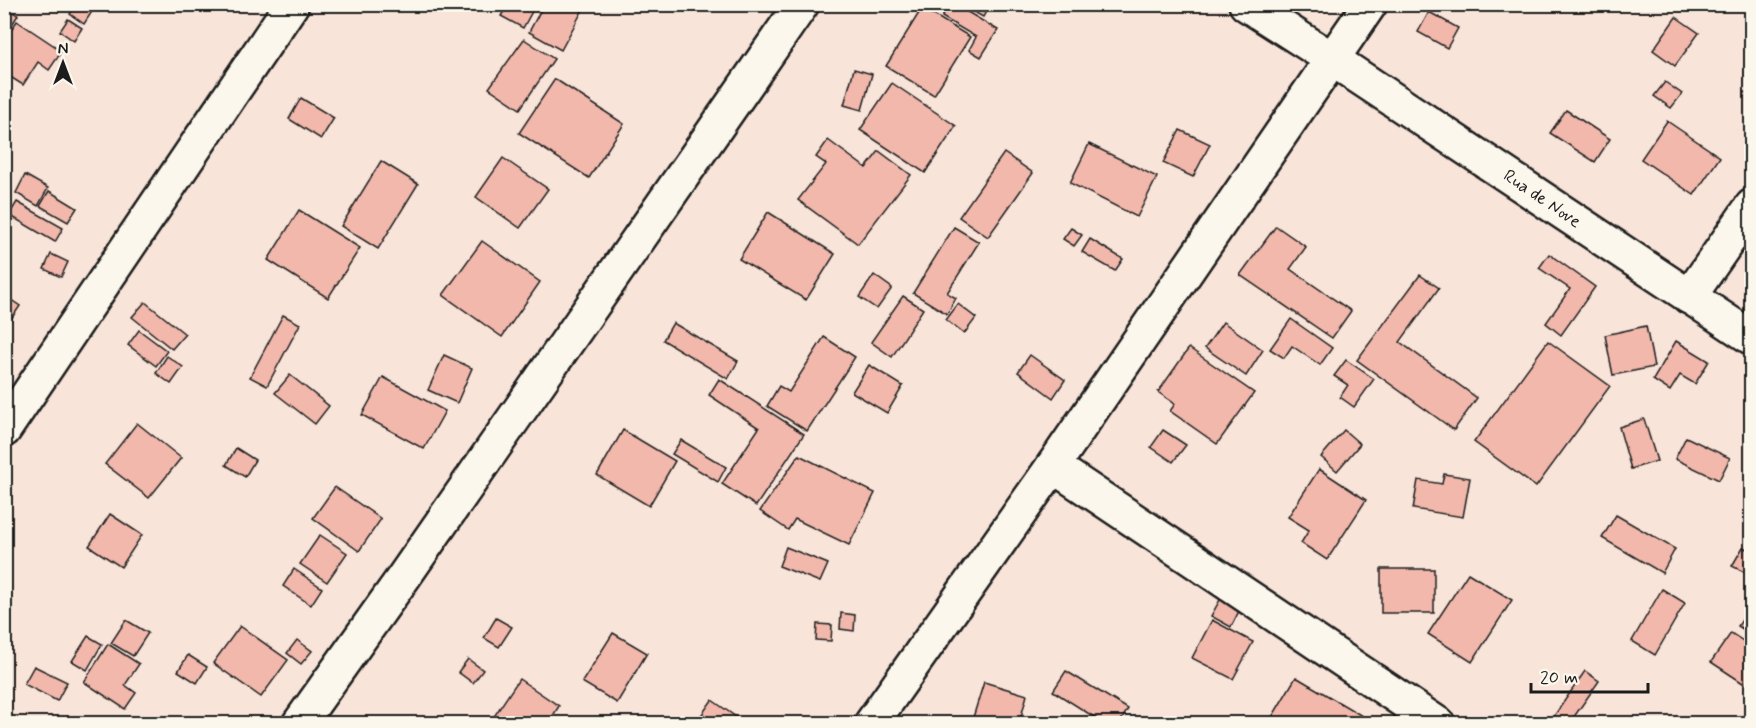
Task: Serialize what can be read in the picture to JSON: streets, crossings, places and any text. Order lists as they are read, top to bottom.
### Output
{
  "streets": {
    "street": ["Rua de Nove"]
  },
  "scale_bar": "20 m",
  "north": "top"
}
